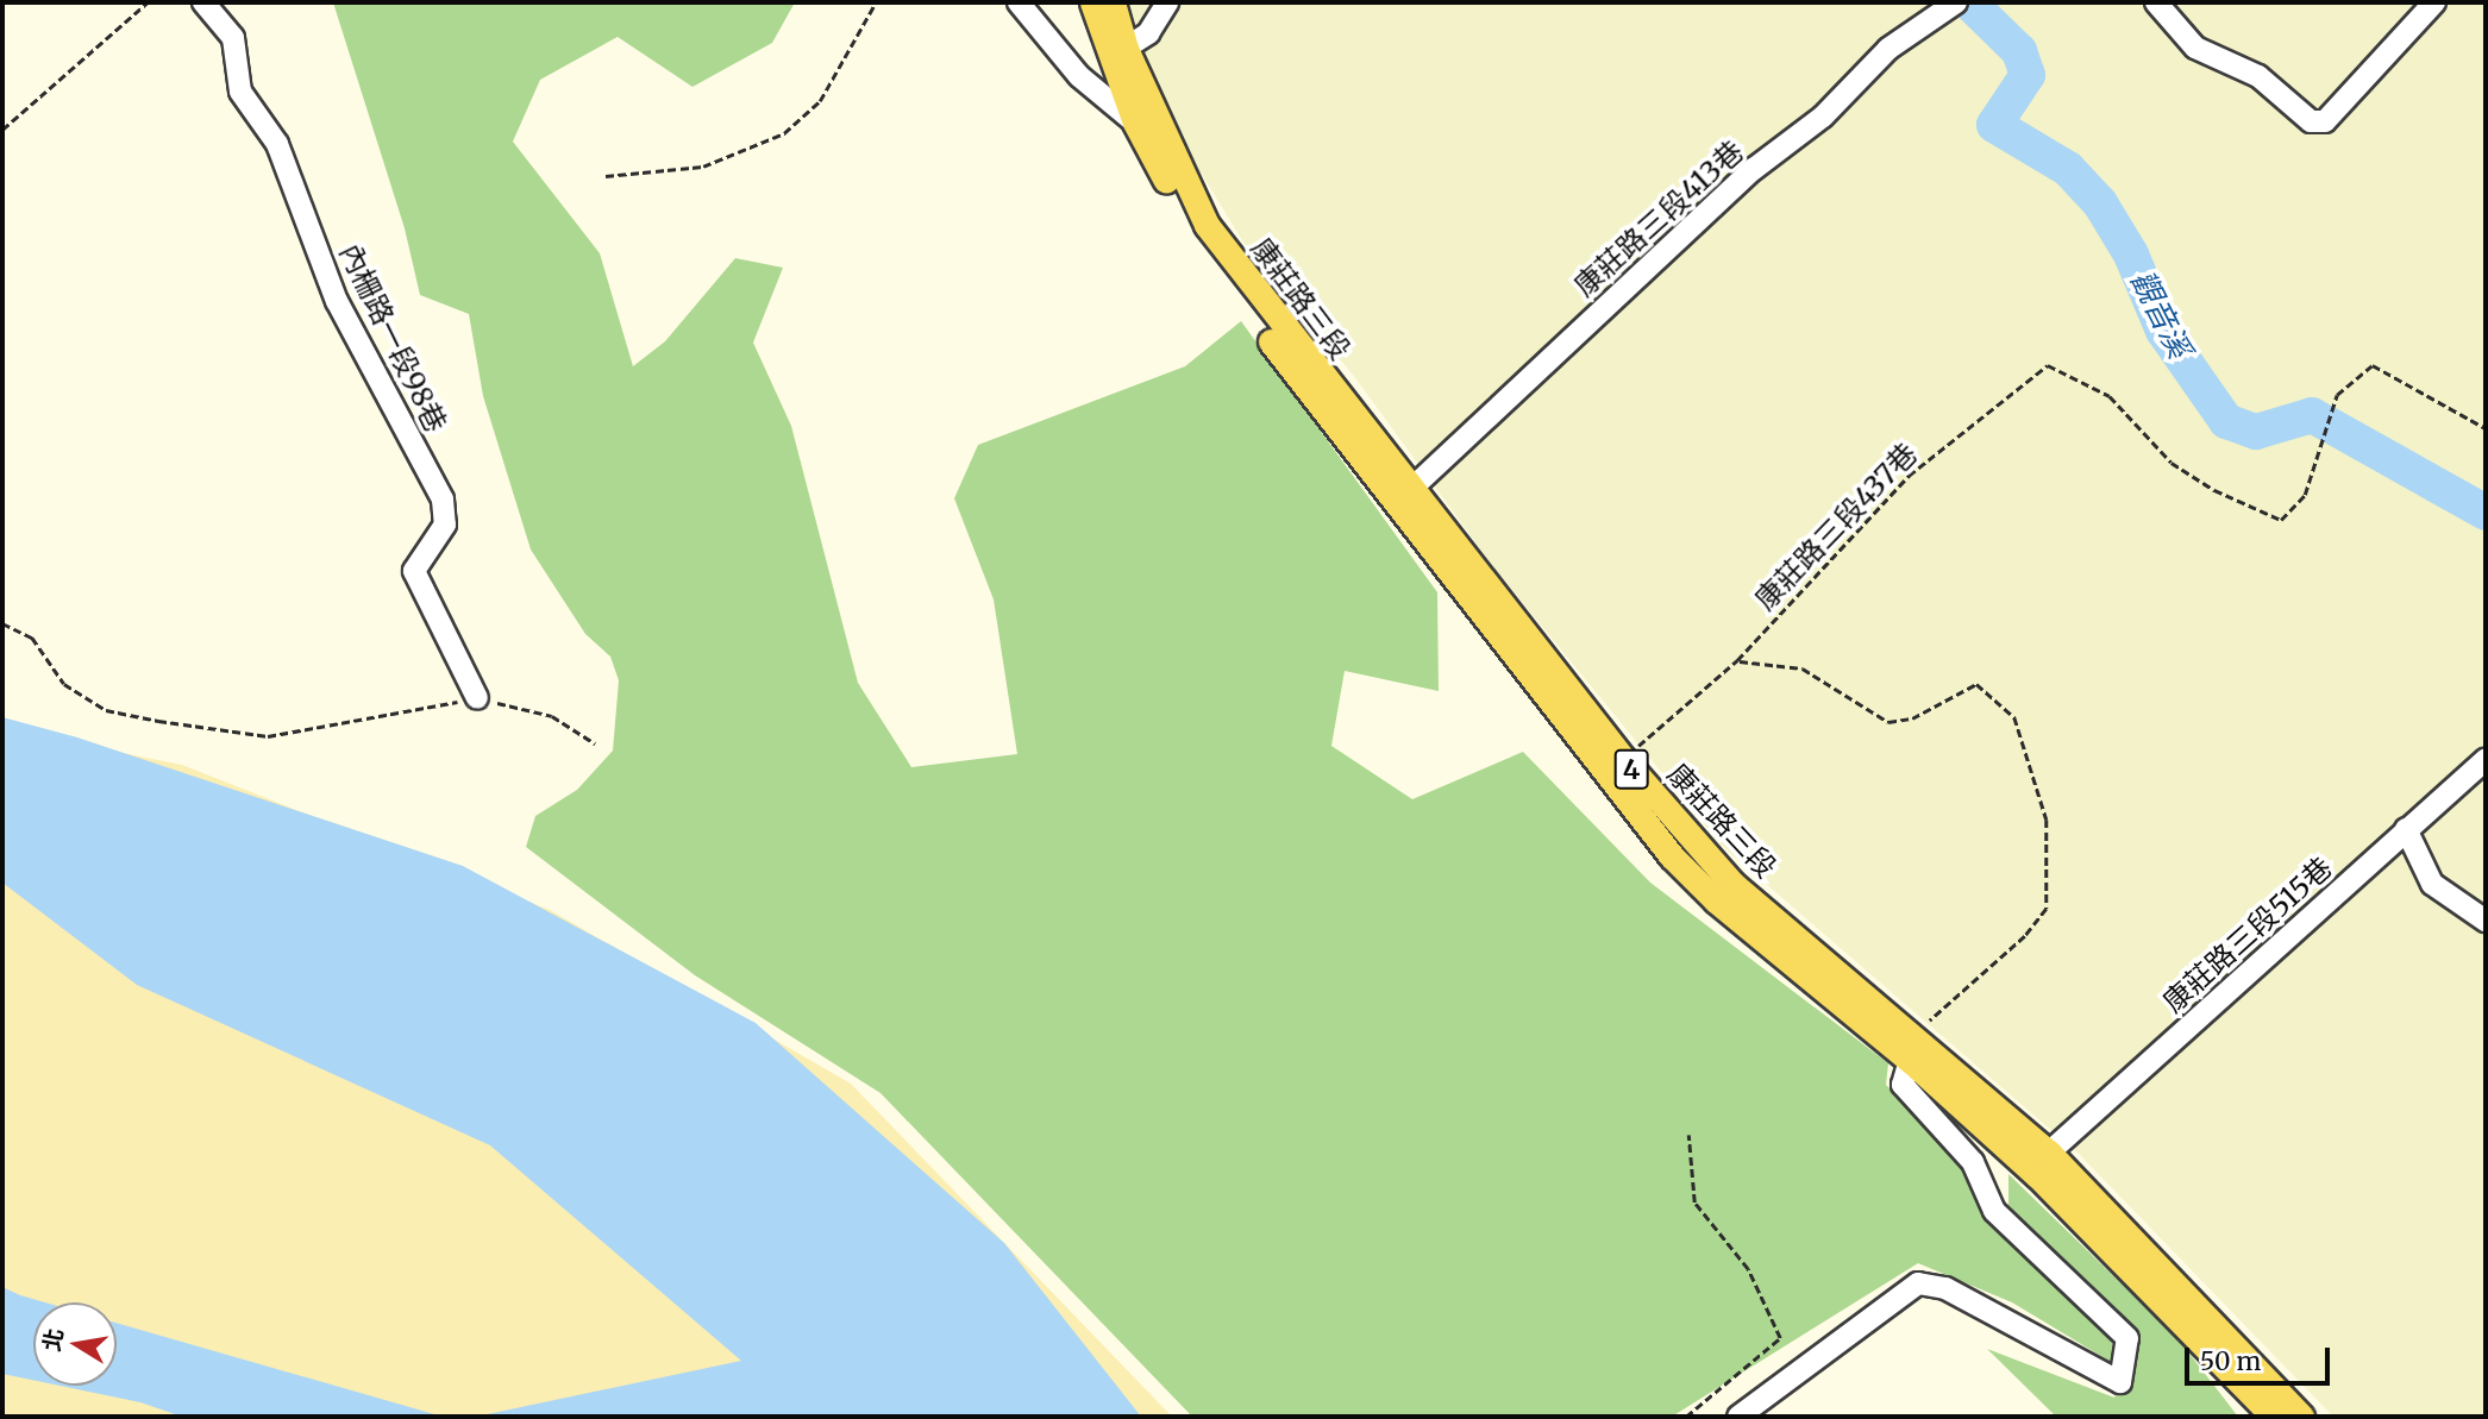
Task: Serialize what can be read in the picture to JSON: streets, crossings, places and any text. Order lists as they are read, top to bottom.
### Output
{
  "streets": {
    "main road": ["康莊路三段", "4"],
    "street": ["康莊路三段413巷", "內柵路一段98巷", "康莊路三段515巷"],
    "path": ["康莊路三段437巷"]
  },
  "crossings": [
    ["康莊路三段413巷", "康莊路三段"],
    ["康莊路三段", "康莊路三段437巷"],
    ["康莊路三段", "康莊路三段515巷"]
  ],
  "water": ["觀音溪"],
  "scale_bar": "50 m",
  "north": "left"
}
